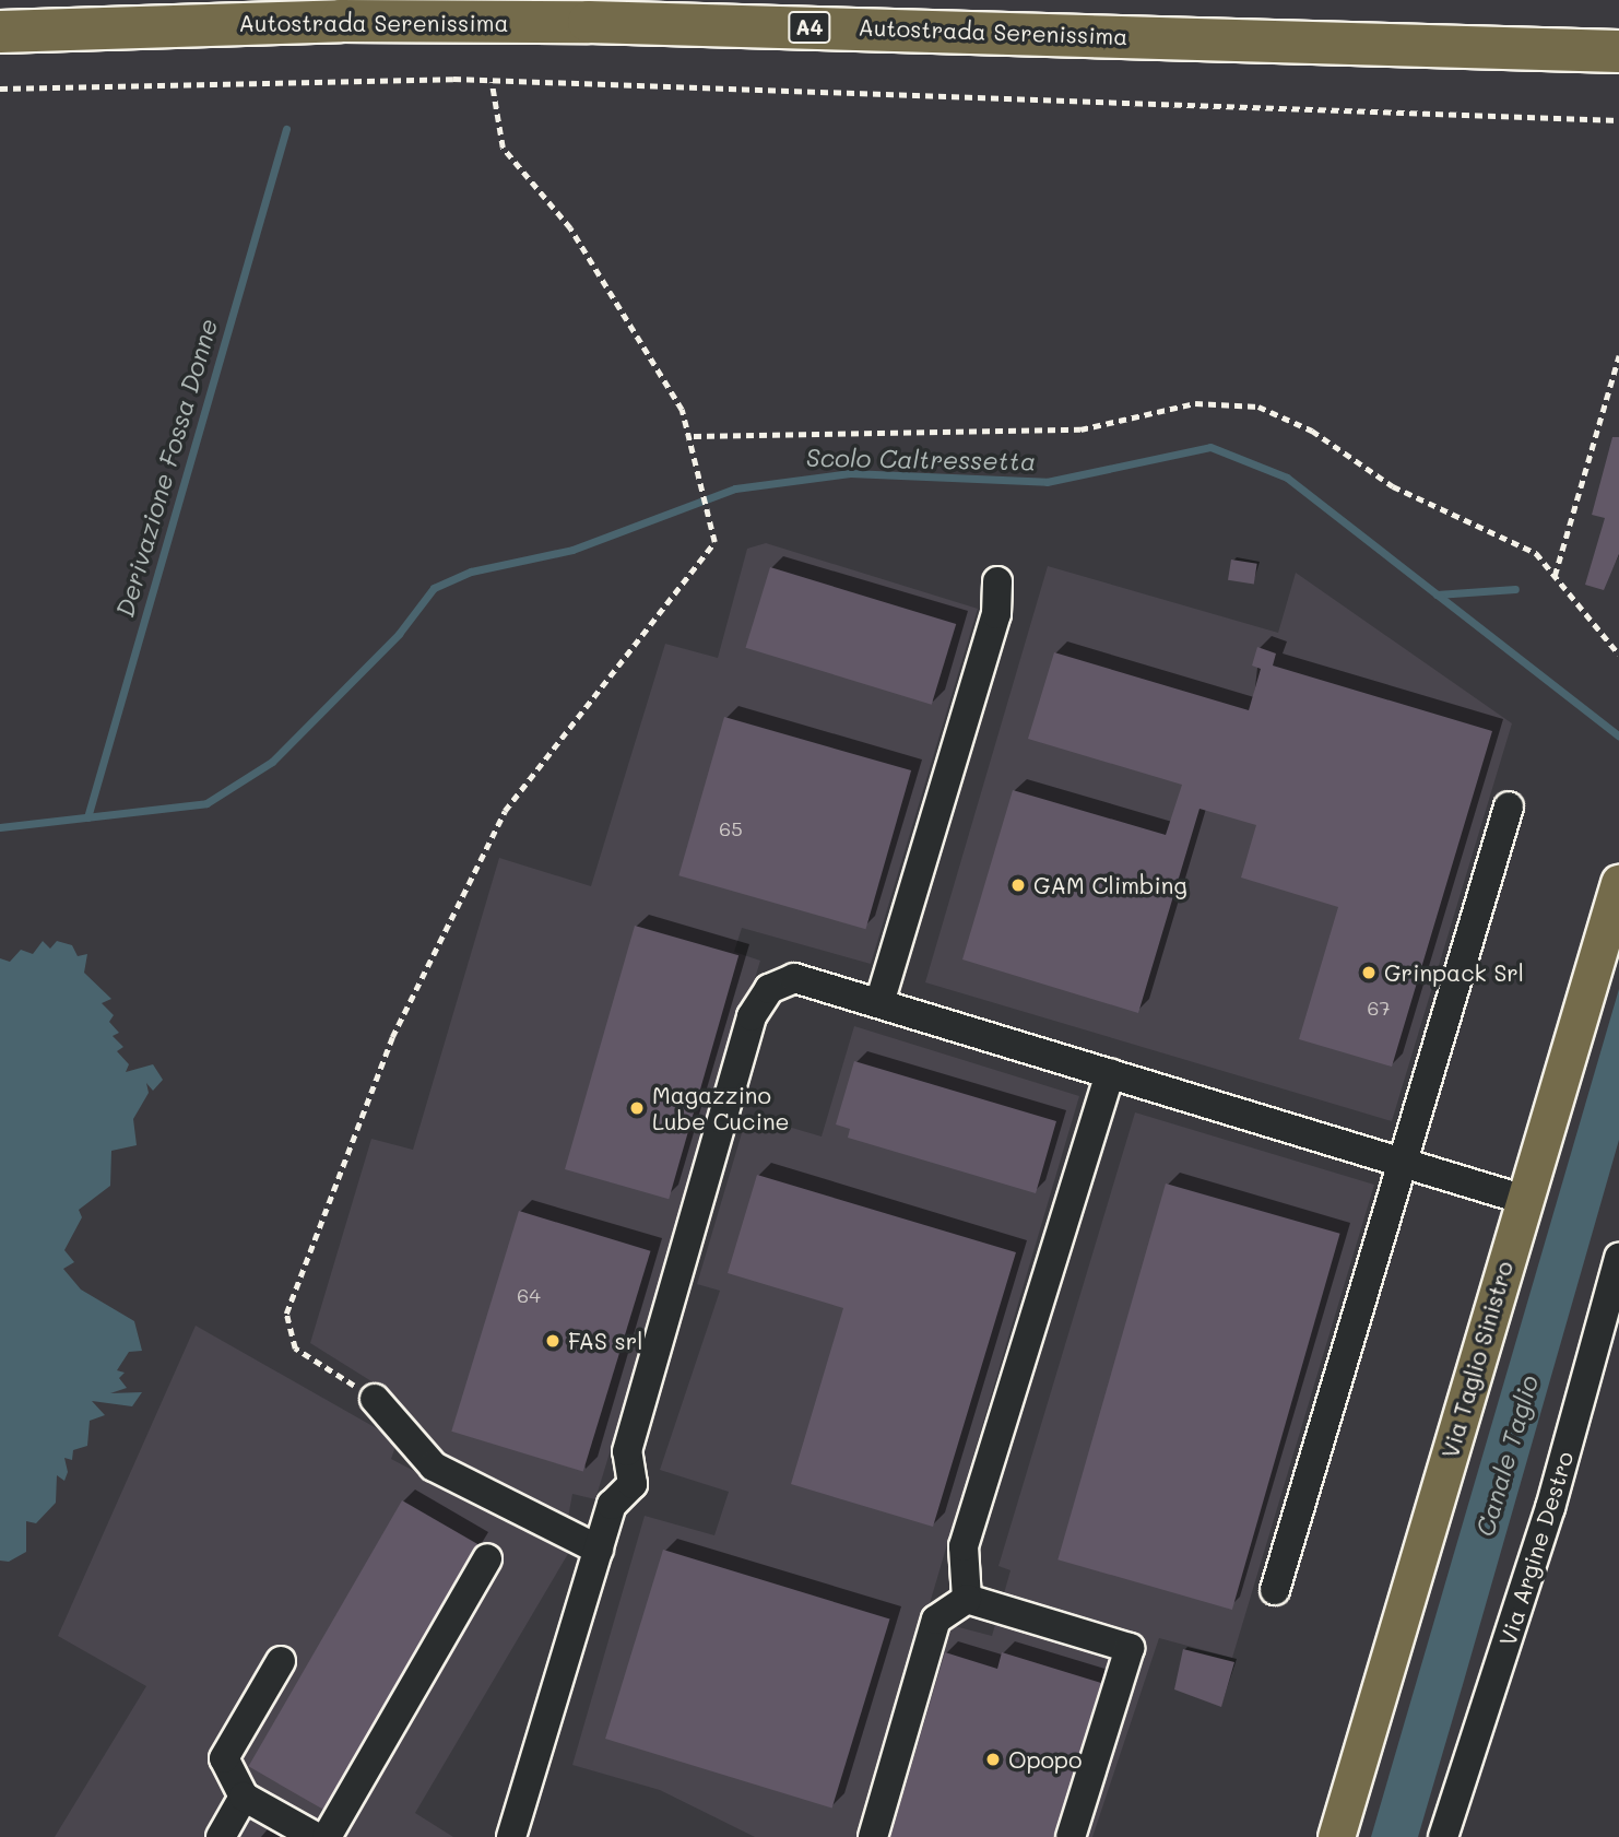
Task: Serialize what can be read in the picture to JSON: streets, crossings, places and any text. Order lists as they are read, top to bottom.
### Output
{
  "streets": {
    "highway": ["Autostrada Serenissima", "A4"],
    "main road": ["Via Taglio Sinistro"],
    "street": ["Via Argine Destro"]
  },
  "water": ["Scolo Caltressetta", "Derivazione Fossa Donne", "Canale Taglio"],
  "places": [
    "GAM Climbing",
    "Grinpack Srl",
    "Magazzino Lube Cucine",
    "FAS srl",
    "Opopo"
  ],
  "house_numbers": ["65", "67", "64"]
}
